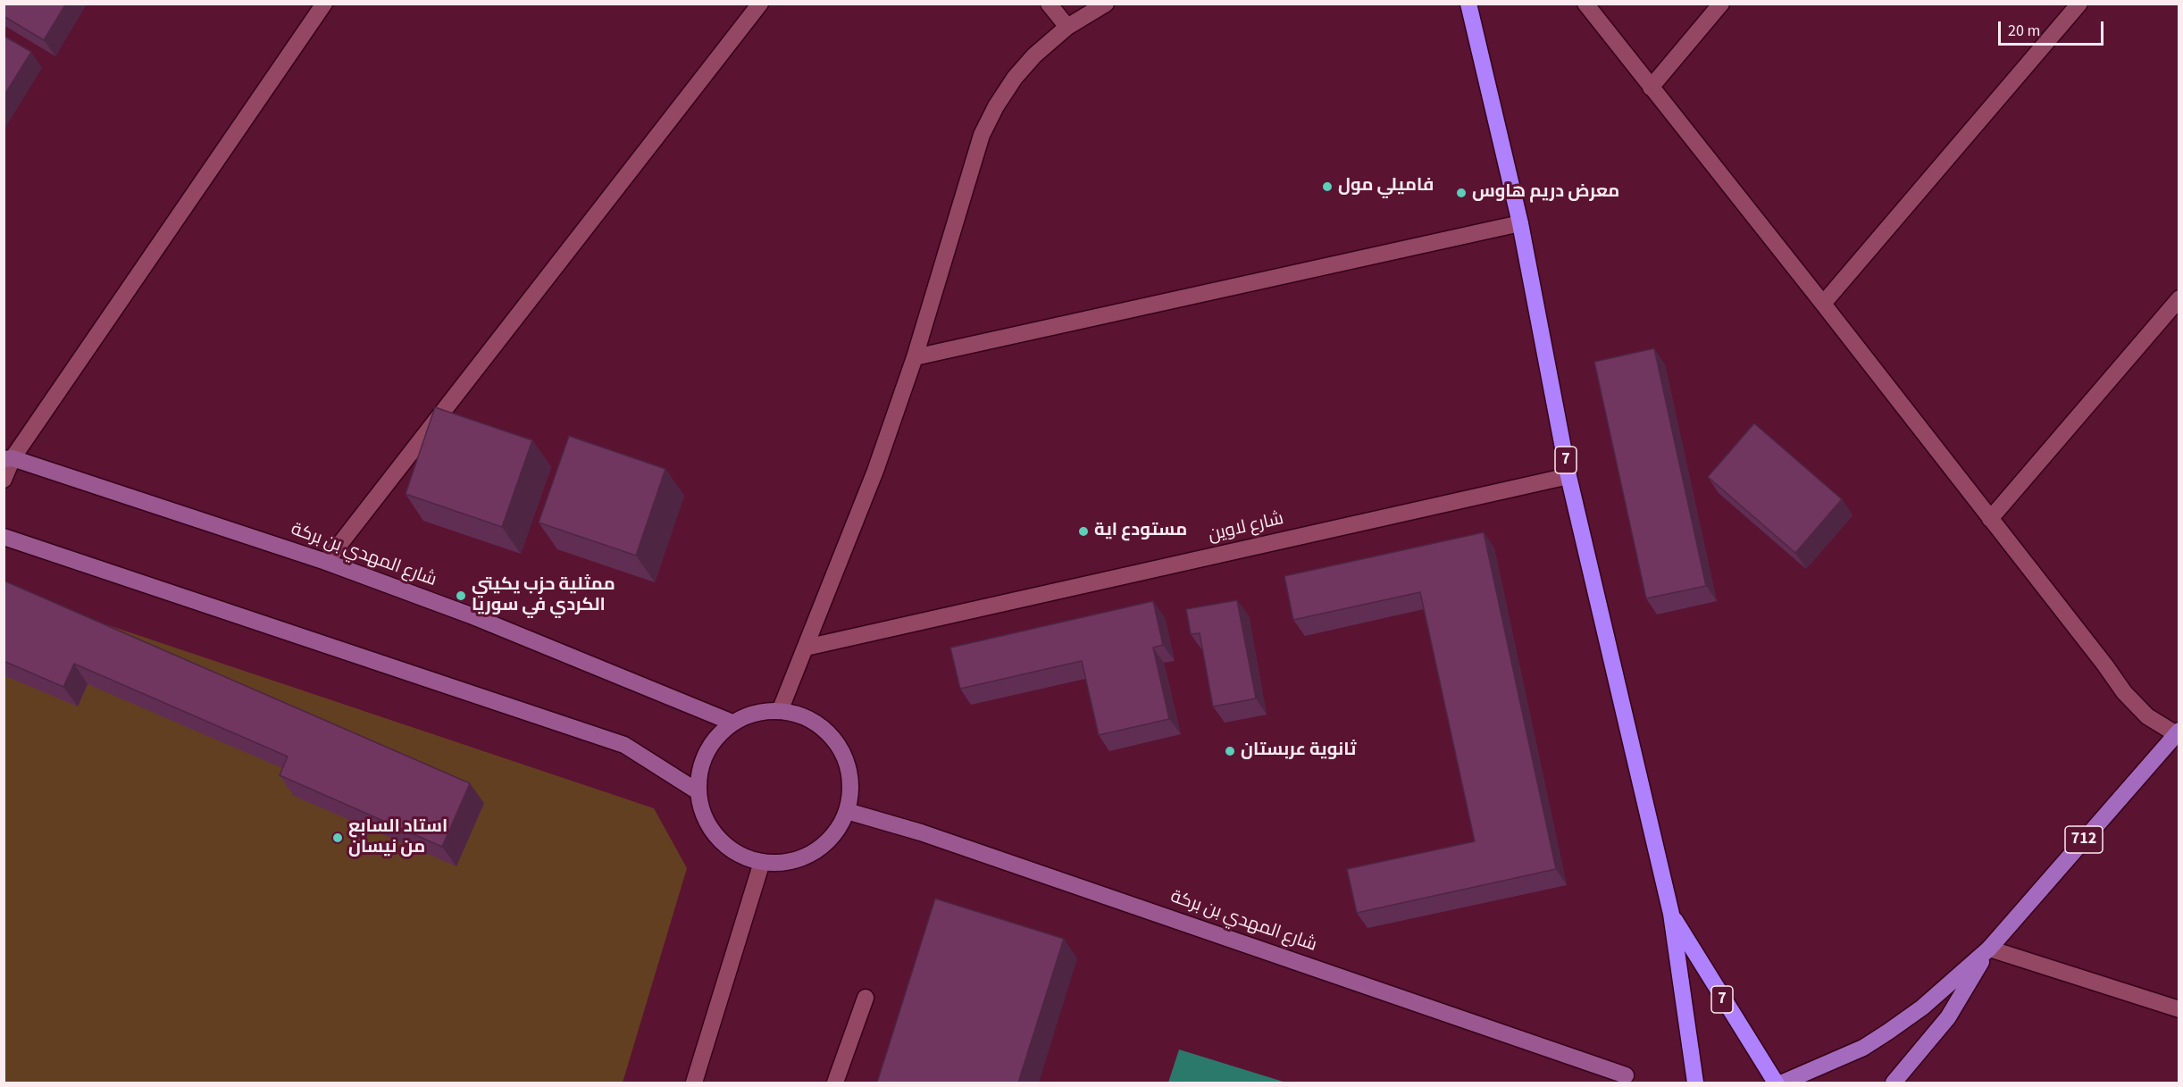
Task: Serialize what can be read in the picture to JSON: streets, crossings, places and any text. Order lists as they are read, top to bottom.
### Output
{
  "streets": {
    "highway": ["7"],
    "main road": ["712"],
    "street": ["شارع لاوين", "شارع المهدي بن بركة"]
  },
  "crossings": [
    ["7", "شارع لاوين"]
  ],
  "places": [
    "فاميلي مول",
    "معرض دريم هاوس",
    "مستودع اية",
    "ممثلية حزب يكيتي الكردي في سوريا",
    "ثانوية عربستان",
    "استاد السابع من نيسان"
  ],
  "scale_bar": "20 m"
}
